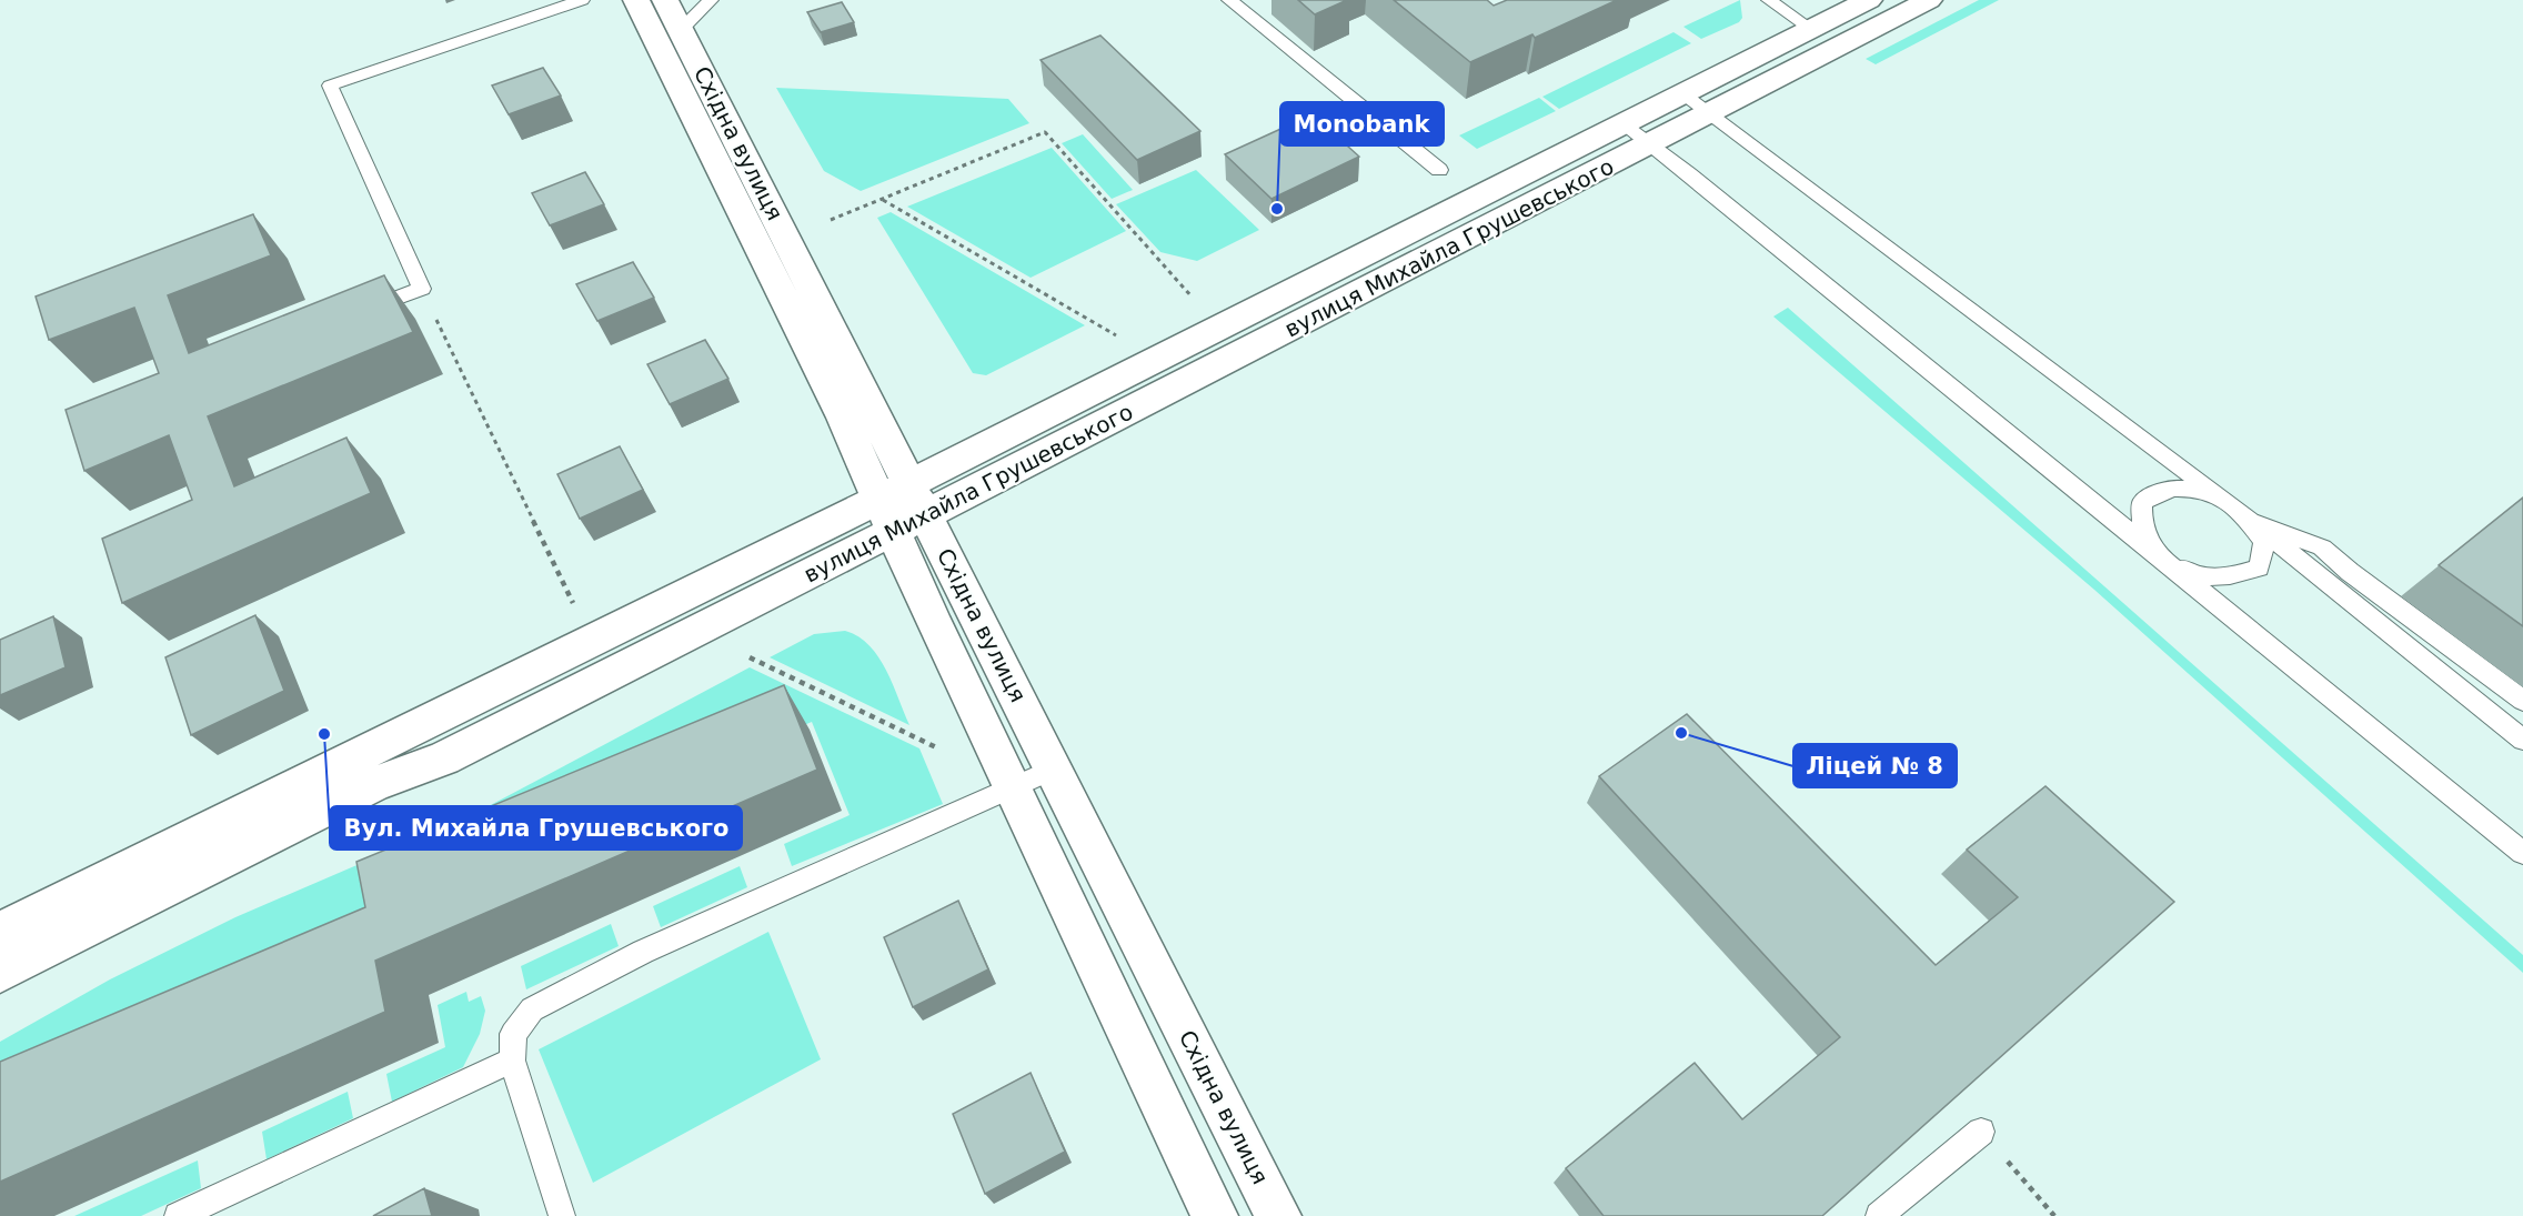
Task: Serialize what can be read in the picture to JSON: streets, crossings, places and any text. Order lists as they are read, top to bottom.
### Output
{
  "streets": {
    "main road": ["Східна вулиця", "вулиця Михайла Грушевського"]
  },
  "crossings": [
    ["Східна вулиця", "вулиця Михайла Грушевського"]
  ],
  "places": ["Monobank", "Ліцей № 8", "Вул. Михайла Грушевського"]
}
